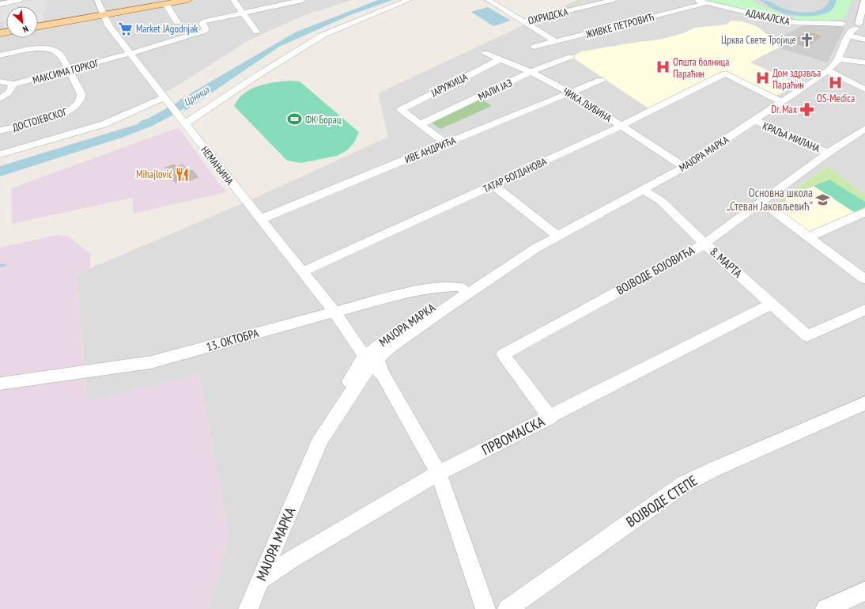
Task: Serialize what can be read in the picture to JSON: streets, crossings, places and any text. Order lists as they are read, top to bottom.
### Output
{
  "streets": {
    "street": [
      "ОХРИДСКА",
      "АДАКАЛСКА",
      "ЖИВКЕ ПЕТРОВИЋ",
      "МАКСИМА ГОРКОГ",
      "ЈАРУЖИЦА",
      "МАЛИ ЈАЗ",
      "ЧИКА ЉУБИНА",
      "ДОСТОЈЕВСКОГ",
      "КРАЉА МИЛАНА",
      "ИВЕ АНДРИЋА",
      "МАЈОРА МАРКА",
      "НЕМАЊИНА",
      "ТАТАР БОГДАНОВА",
      "8. МАРТА",
      "ВОЈВОДЕ БОЈОВИЋА",
      "13. ОКТОБРА",
      "ПРВОМАЈСКА",
      "ВОЈВОДЕ СТЕПЕ"
    ]
  },
  "crossings": [
    ["АДАКАЛСКА", "ЖИВКЕ ПЕТРОВИЋ"],
    ["АДАКАЛСКА", "МАЈОРА МАРКА"],
    ["МАКСИМА ГОРКОГ", "ДОСТОЈЕВСКОГ"],
    ["МАКСИМА ГОРКОГ", "НЕМАЊИНА"],
    ["ЈАРУЖИЦА", "МАЛИ ЈАЗ"],
    ["ЈАРУЖИЦА", "ЧИКА ЉУБИНА"],
    ["МАЛИ ЈАЗ", "ЧИКА ЉУБИНА"],
    ["ЧИКА ЉУБИНА", "ИВЕ АНДРИЋА"],
    ["ЧИКА ЉУБИНА", "МАЈОРА МАРКА"],
    ["ЧИКА ЉУБИНА", "ТАТАР БОГДАНОВА"],
    ["КРАЉА МИЛАНА", "МАЈОРА МАРКА"],
    ["КРАЉА МИЛАНА", "ВОЈВОДЕ БОЈОВИЋА"],
    ["ИВЕ АНДРИЋА", "НЕМАЊИНА"],
    ["МАЈОРА МАРКА", "НЕМАЊИНА"],
    ["МАЈОРА МАРКА", "ТАТАР БОГДАНОВА"],
    ["МАЈОРА МАРКА", "8. МАРТА"],
    ["МАЈОРА МАРКА", "13. ОКТОБРА"],
    ["МАЈОРА МАРКА", "ПРВОМАЈСКА"],
    ["НЕМАЊИНА", "ТАТАР БОГДАНОВА"],
    ["НЕМАЊИНА", "13. ОКТОБРА"],
    ["НЕМАЊИНА", "ПРВОМАЈСКА"],
    ["8. МАРТА", "ВОЈВОДЕ БОЈОВИЋА"],
    ["8. МАРТА", "ПРВОМАЈСКА"],
    ["ВОЈВОДЕ БОЈОВИЋА", "ПРВОМАЈСКА"]
  ],
  "water": ["Црница"],
  "places": {
    "supermarket": ["Market JAgodnjak"],
    "church": ["Црква Свете Тројице"],
    "hospital": ["Општа болница Параћин", "Дом здравља Параћин", "OS-Medica"],
    "pharmacy": ["Dr. Max"],
    "sports": ["ФК Борац"],
    "restaurant": ["Mihajlović"],
    "school or university": ["Основна школа „Стеван Јаковљевић”"]
  },
  "north": "bottom right"
}
